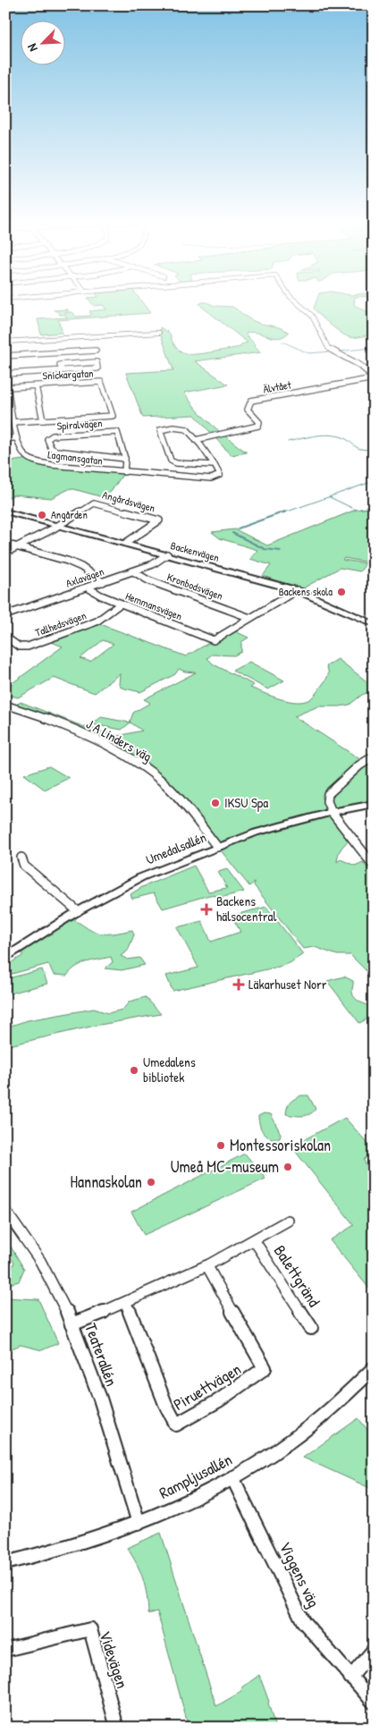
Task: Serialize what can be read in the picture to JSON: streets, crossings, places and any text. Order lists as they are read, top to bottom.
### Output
{
  "streets": {
    "street": [
      "Snickargatan",
      "Älvtået",
      "Spiralvägen",
      "Lagmansgatan",
      "Angårdsvägen",
      "Backenvägen",
      "Axlavägen",
      "Kronbodsvägen",
      "Hemmansvägen",
      "Tallhedsvägen",
      "J A Linders väg",
      "Umedalsallén",
      "Balettgränd",
      "Teaterallén",
      "Piruettvägen",
      "Rampljusallén",
      "Viggens väg",
      "Videvägen"
    ]
  },
  "crossings": [
    ["Snickargatan", "Lagmansgatan"],
    ["Spiralvägen", "Lagmansgatan"],
    ["Angårdsvägen", "Backenvägen"],
    ["Backenvägen", "Axlavägen"],
    ["Axlavägen", "Kronbodsvägen"],
    ["Axlavägen", "Hemmansvägen"],
    ["Kronbodsvägen", "Hemmansvägen"],
    ["Hemmansvägen", "Tallhedsvägen"],
    ["J A Linders väg", "Umedalsallén"],
    ["Teaterallén", "Rampljusallén"],
    ["Rampljusallén", "Viggens väg"]
  ],
  "places": {
    "other": [
      "Angården",
      "Backens skola",
      "IKSU Spa",
      "Umedalens bibliotek",
      "Montessoriskolan",
      "Umeå MC-museum",
      "Hannaskolan"
    ],
    "health": ["Backens hälsocentral", "Läkarhuset Norr"]
  },
  "north": "bottom left"
}
